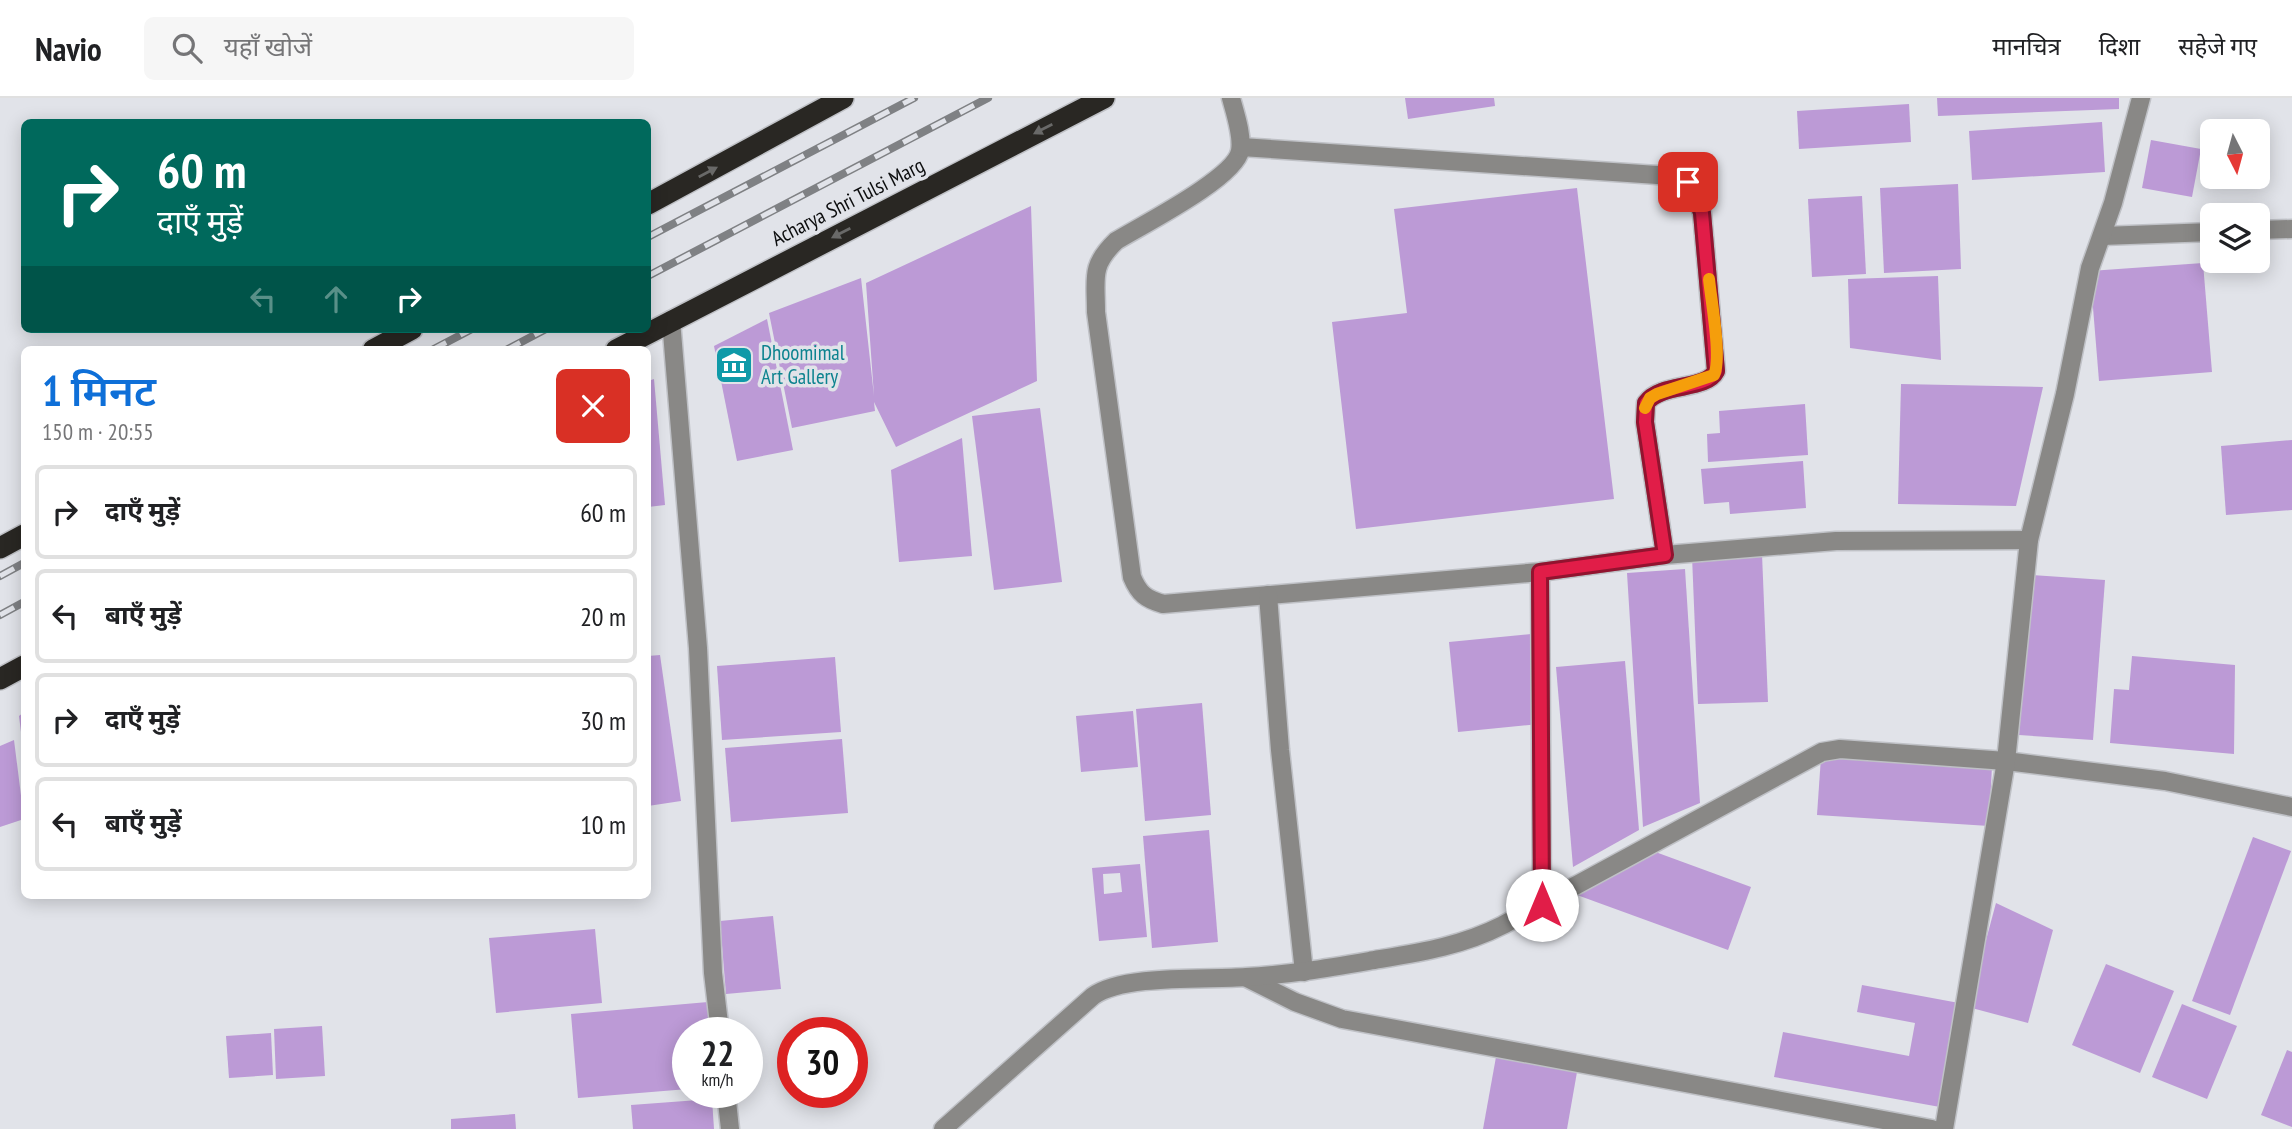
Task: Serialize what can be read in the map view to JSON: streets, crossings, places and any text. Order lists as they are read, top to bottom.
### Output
{
  "streets": {
    "highway": ["Acharya Shri Tulsi Marg"]
  },
  "places": {
    "museum": ["Dhoomimal Art Gallery"]
  },
  "north": "bottom",
  "page": {
    "header": "Navio",
    "search": "यहाँ खोजें",
    "nav": ["मानचित्र", "दिशा", "सहेजे गए"],
    "turn": ["60 m", "दाएँ मुड़ें"],
    "heading": ["1 मिनट", "150 m · 20:55"],
    "list": [
      {
        "name": "दाएँ मुड़ें",
        "value": "60 m"
      },
      {
        "name": "बाएँ मुड़ें",
        "value": "20 m"
      },
      {
        "name": "दाएँ मुड़ें",
        "value": "30 m"
      },
      {
        "name": "बाएँ मुड़ें",
        "value": "10 m"
      }
    ],
    "speed": "22 km/h",
    "limit": "30"
  }
}
